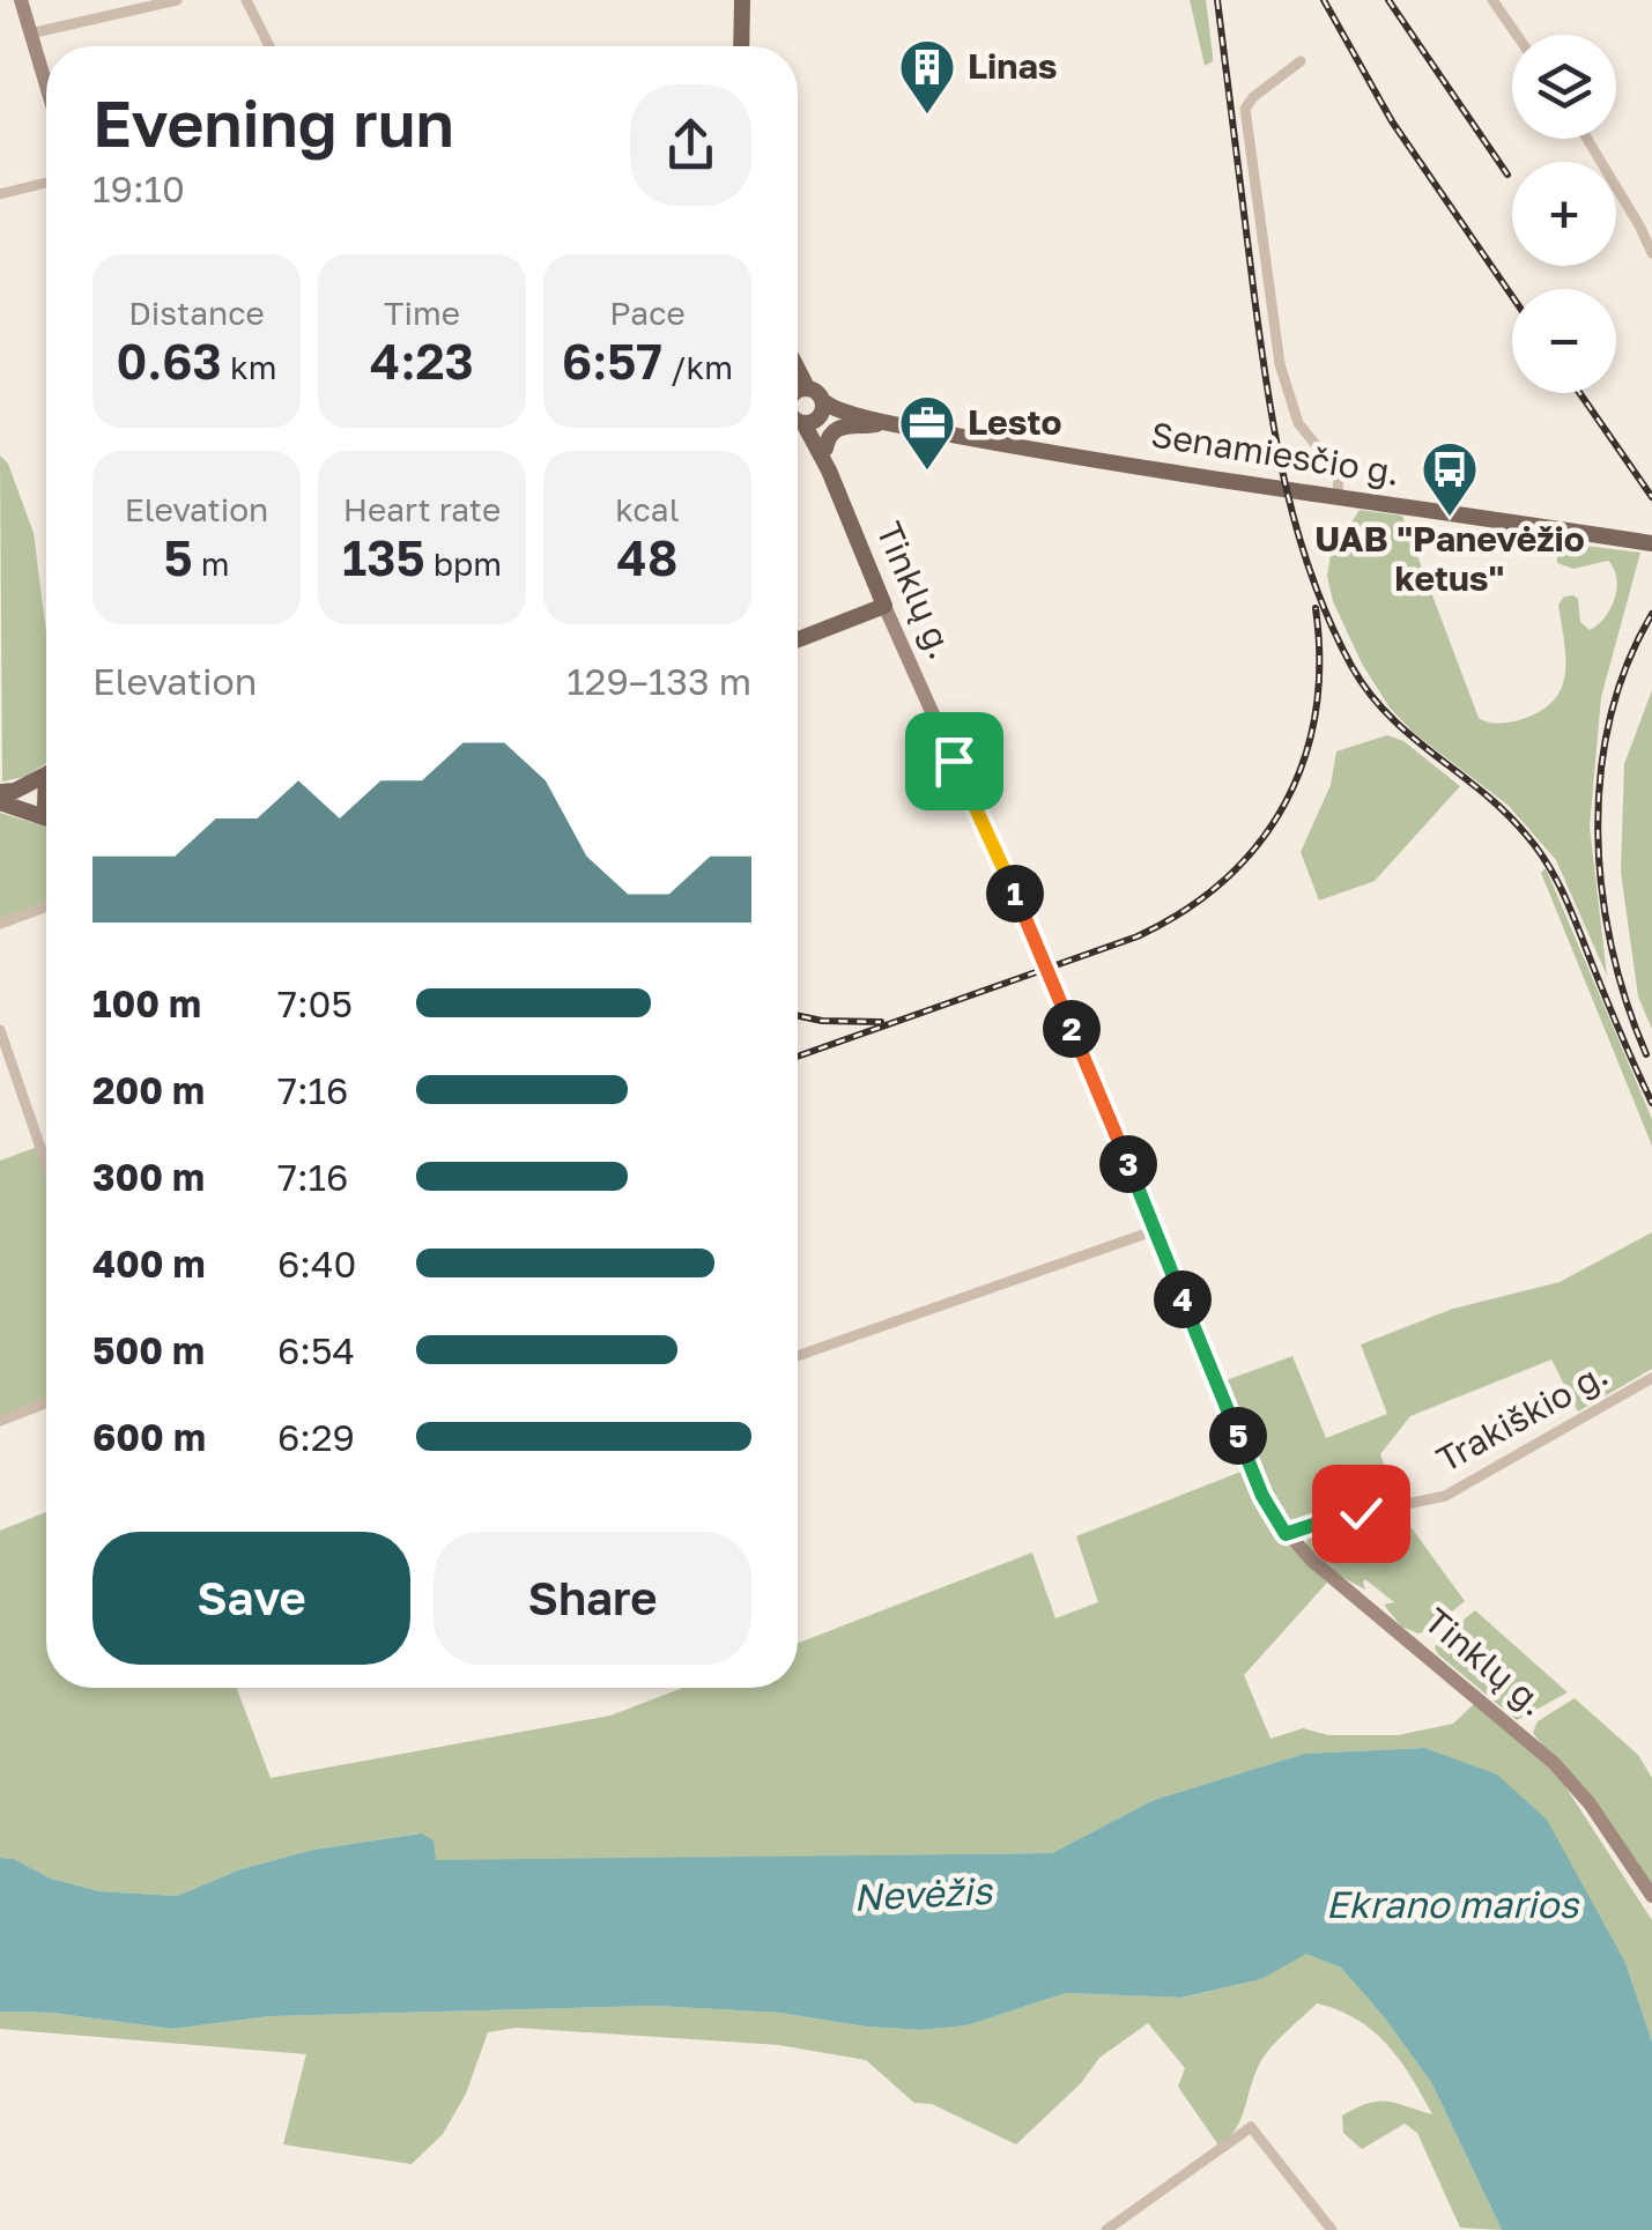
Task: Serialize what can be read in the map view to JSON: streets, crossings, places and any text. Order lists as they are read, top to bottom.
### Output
{
  "streets": {
    "main road": ["Senamiesčio g.", "Tinklų g."],
    "street": ["Trakiškio g."]
  },
  "crossings": [
    ["Senamiesčio g.", "Tinklų g."],
    ["Tinklų g.", "Trakiškio g."]
  ],
  "water": ["Nevėžis", "Ekrano marios"],
  "places": {
    "building": ["Linas"],
    "office": ["Lesto"],
    "bus stop": ["UAB \"Panevėžio ketus\""]
  },
  "page": {
    "map_buttons": ["+", "−"],
    "heading": ["Evening run", "19:10"],
    "stats": [
      ["Distance", "0.63 km"],
      ["Time", "4:23"],
      ["Pace", "6:57 /km"],
      ["Elevation", "5 m"],
      ["Heart rate", "135 bpm"],
      ["kcal", "48"]
    ],
    "chart": ["Elevation", "129–133 m"],
    "pins": [
      "1",
      "2",
      "3",
      "4",
      "5"
    ],
    "list": [
      {
        "name": "100 m",
        "note": "7:05"
      },
      {
        "name": "200 m",
        "note": "7:16"
      },
      {
        "name": "300 m",
        "note": "7:16"
      },
      {
        "name": "400 m",
        "note": "6:40"
      },
      {
        "name": "500 m",
        "note": "6:54"
      },
      {
        "name": "600 m",
        "note": "6:29"
      }
    ],
    "buttons": ["Save", "Share"]
  }
}
